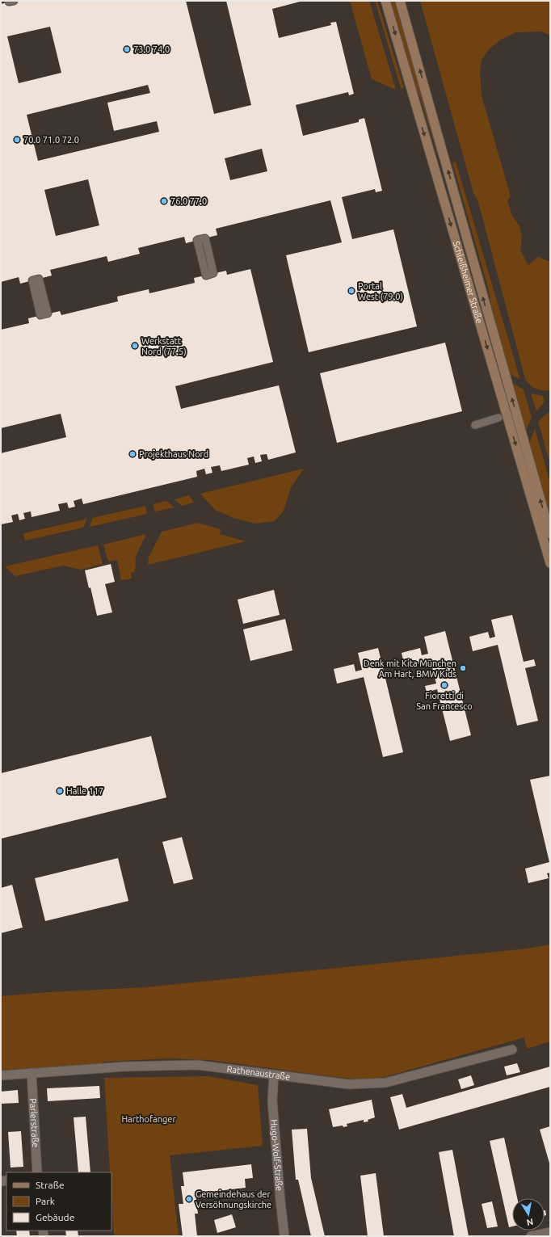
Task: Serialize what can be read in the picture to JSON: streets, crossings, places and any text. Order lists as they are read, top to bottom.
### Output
{
  "streets": {
    "main road": ["Schleißheimer Straße"],
    "street": ["Rathenaustraße", "Parlerstraße", "Hugo-Wolf-Straße"]
  },
  "crossings": [
    ["Rathenaustraße", "Parlerstraße"],
    ["Rathenaustraße", "Hugo-Wolf-Straße"]
  ],
  "parks": ["Harthofanger"],
  "places": [
    "73.0 74.0",
    "70.0 71.0 72.0",
    "76.0 77.0",
    "Portal West (79.0)",
    "Werkstatt Nord (77.5)",
    "Projekthaus Nord",
    "Denk mit Kita München Am Hart, BMW Kids",
    "Fioretti di San Francesco",
    "Halle 117",
    "Gemeindehaus der Versöhnungskirche"
  ],
  "legend": ["Straße", "Park", "Gebäude"],
  "north": "bottom"
}
